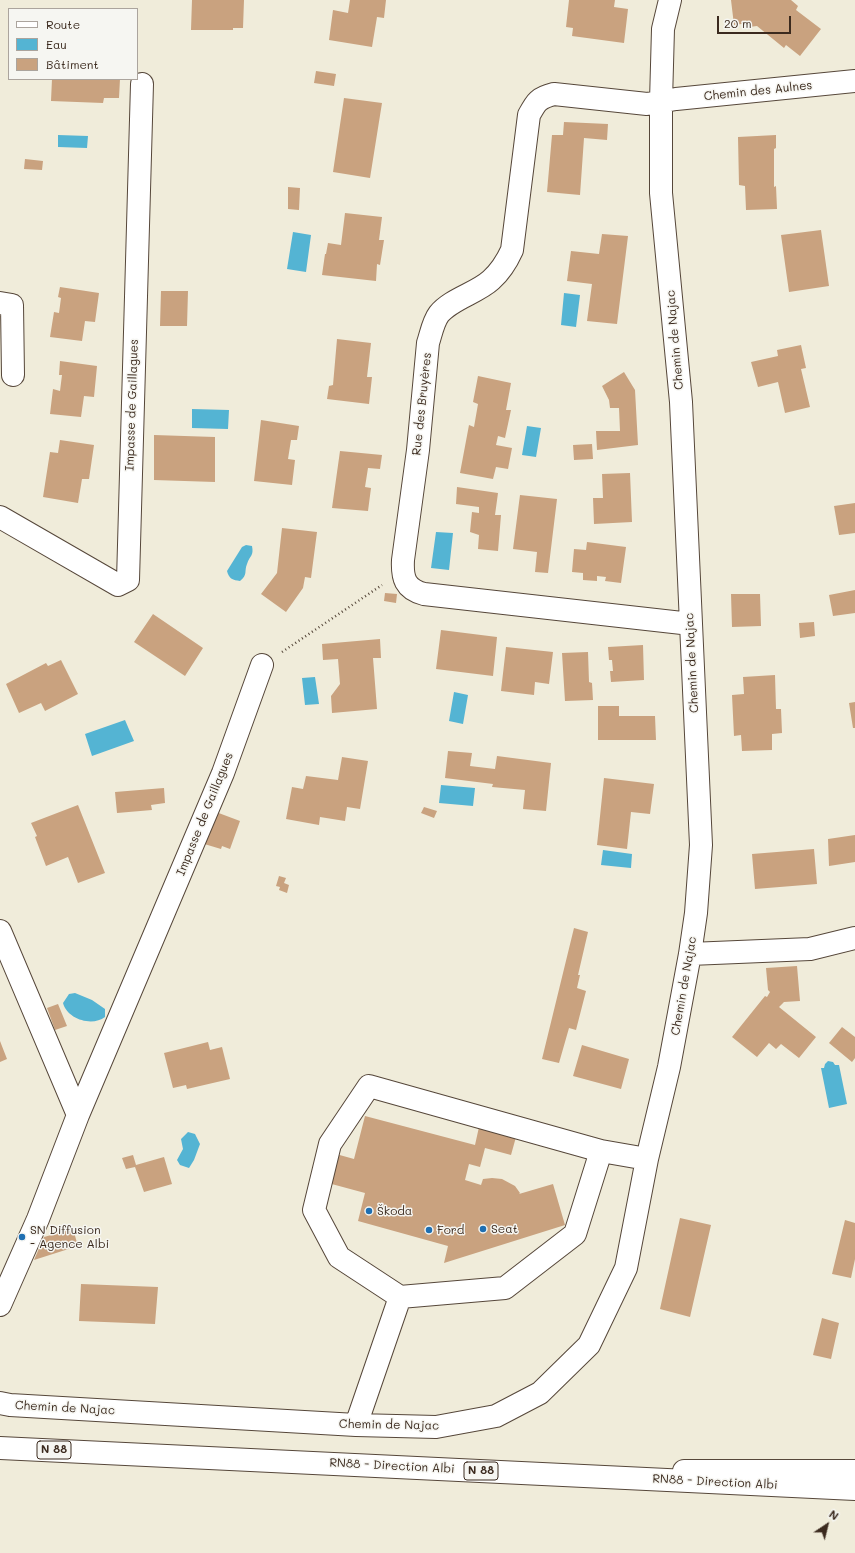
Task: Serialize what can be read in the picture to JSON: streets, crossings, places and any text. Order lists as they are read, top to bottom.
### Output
{
  "streets": {
    "street": [
      "Chemin des Aulnes",
      "Chemin de Najac",
      "Rue des Bruyères",
      "Impasse de Gaillagues",
      "N 88",
      "RN88 - Direction Albi"
    ]
  },
  "crossings": [
    ["Chemin des Aulnes", "Chemin de Najac"],
    ["Chemin des Aulnes", "Rue des Bruyères"],
    ["Chemin de Najac", "Rue des Bruyères"]
  ],
  "places": [
    "Škoda",
    "Seat",
    "Ford",
    "SN Diffusion - Agence Albi"
  ],
  "legend": ["Route", "Eau", "Bâtiment"],
  "scale_bar": "20 m",
  "north": "top right"
}
